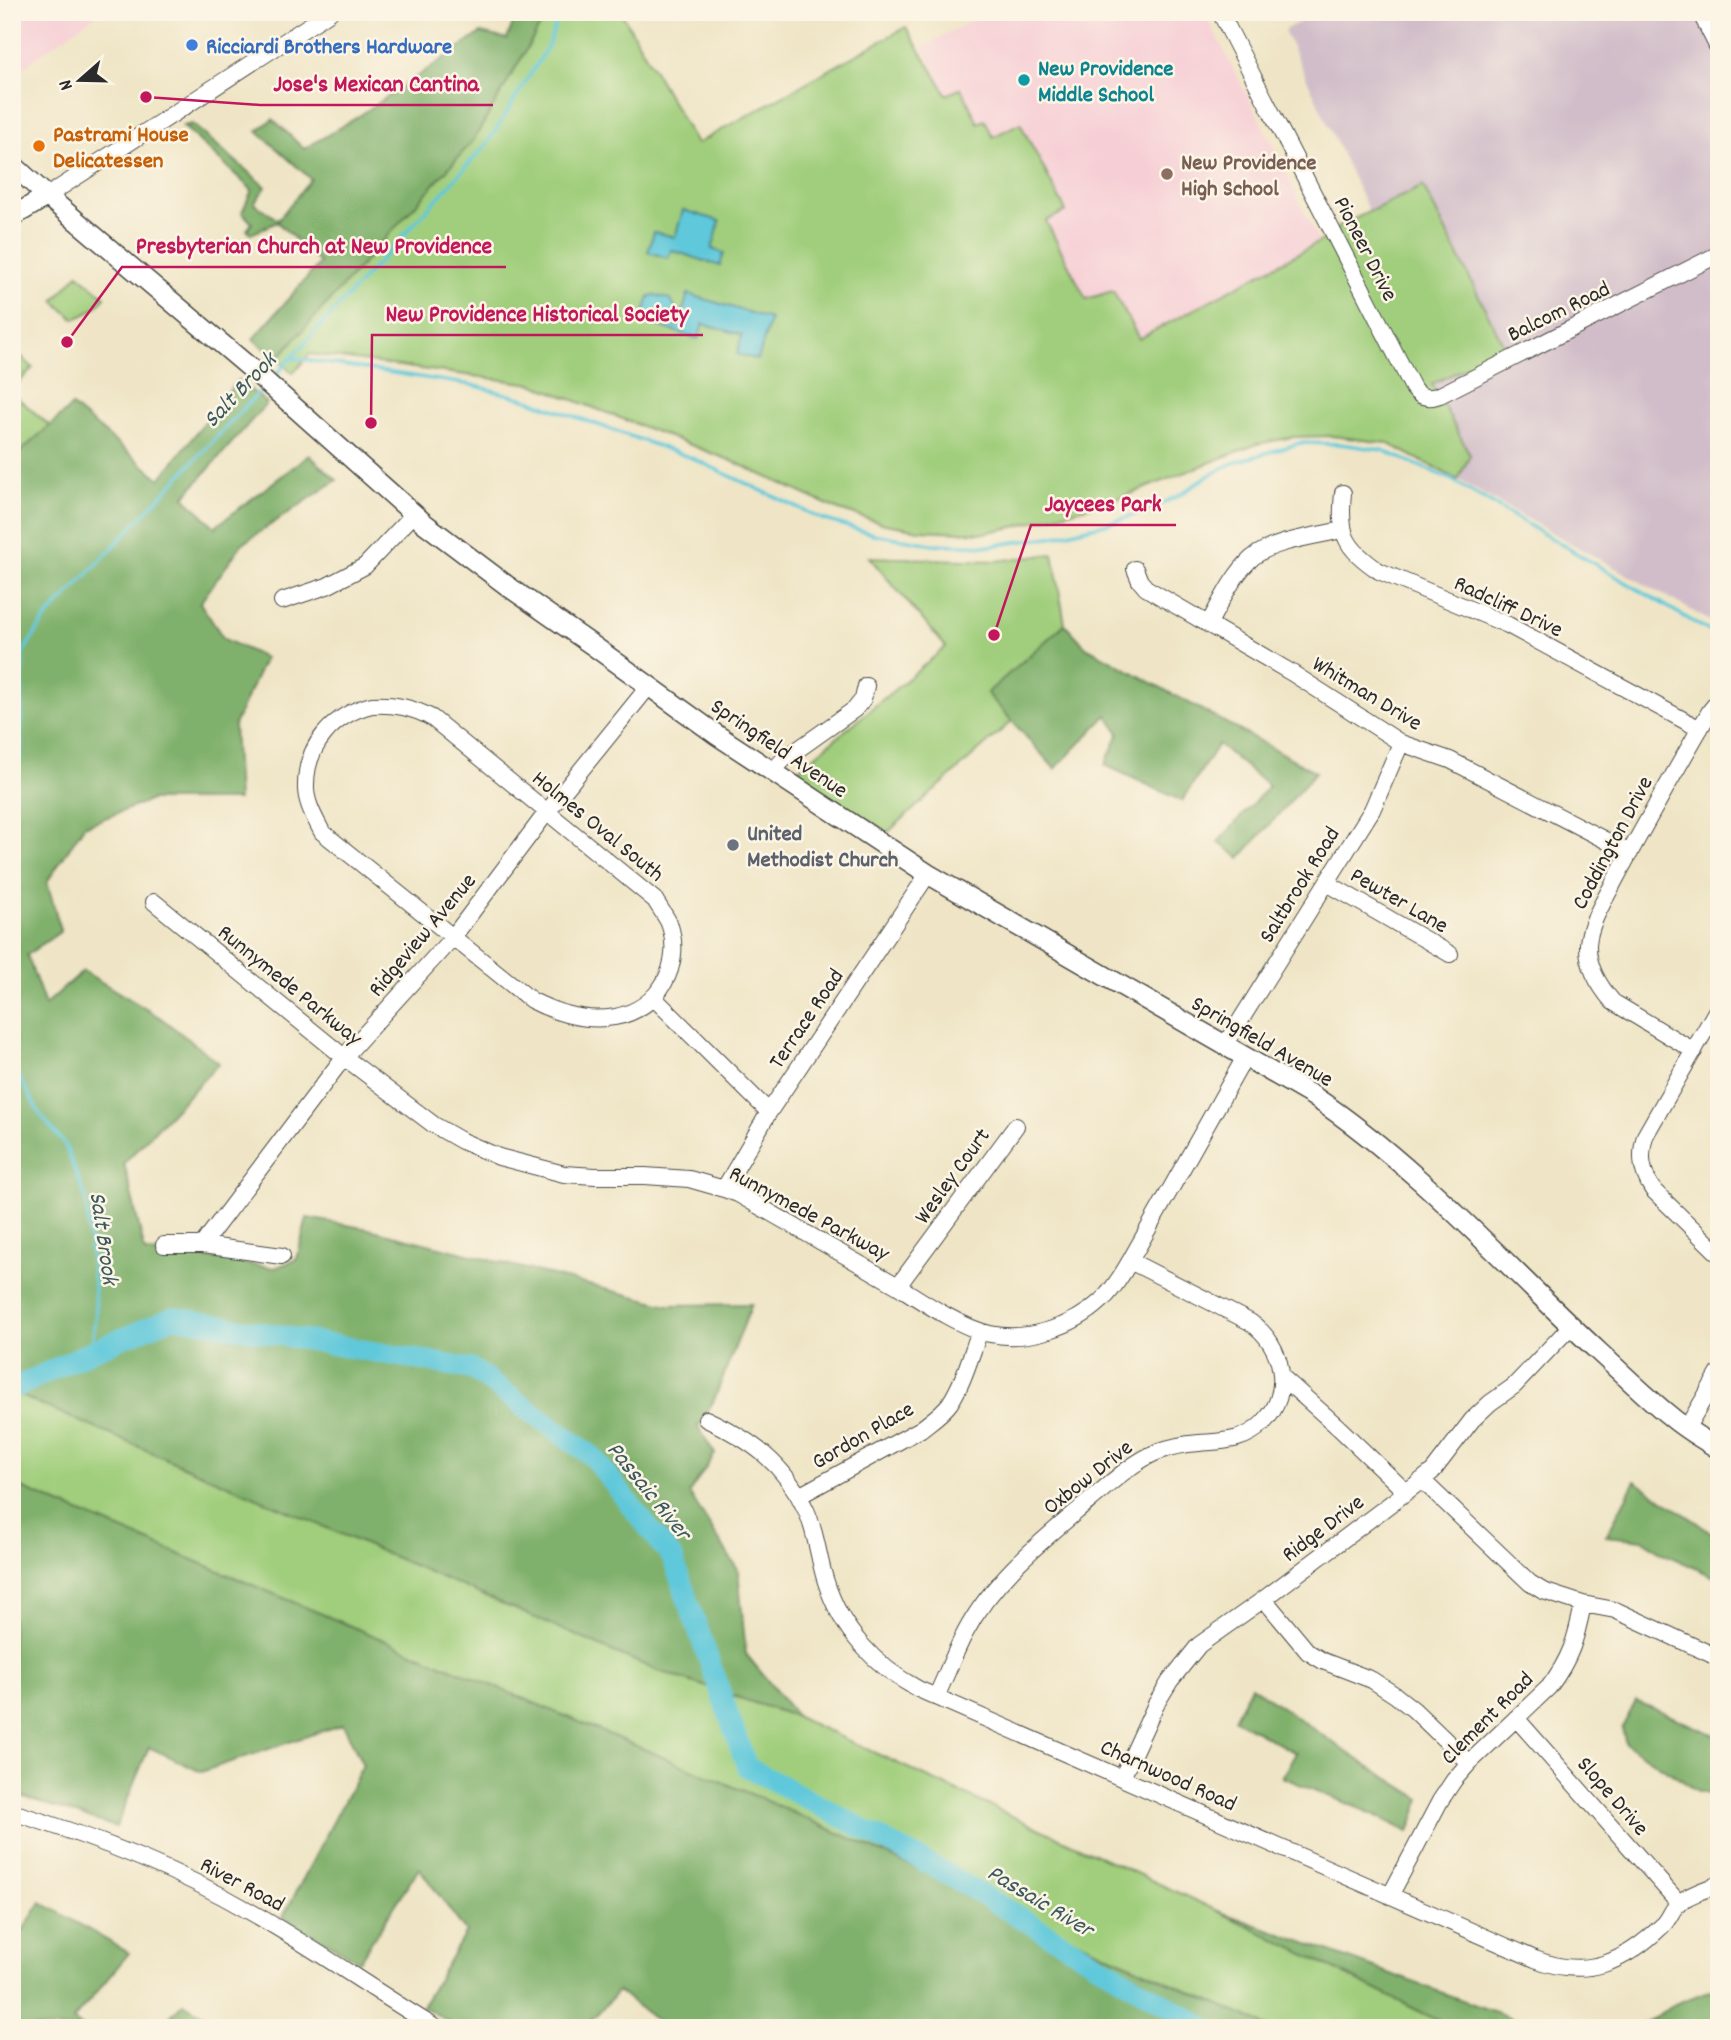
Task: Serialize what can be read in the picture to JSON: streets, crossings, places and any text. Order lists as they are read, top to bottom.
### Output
{
  "streets": {
    "main road": ["Springfield Avenue"],
    "street": [
      "Pioneer Drive",
      "Balcom Road",
      "Radcliff Drive",
      "Whitman Drive",
      "Holmes Oval South",
      "Coddington Drive",
      "Saltbrook Road",
      "Pewter Lane",
      "Ridgeview Avenue",
      "Runnymede Parkway",
      "Terrace Road",
      "Wesley Court",
      "Gordon Place",
      "Oxbow Drive",
      "Ridge Drive",
      "Clement Road",
      "Charnwood Road",
      "Slope Drive",
      "River Road"
    ]
  },
  "crossings": [
    ["Pioneer Drive", "Balcom Road"],
    ["Radcliff Drive", "Coddington Drive"],
    ["Whitman Drive", "Coddington Drive"],
    ["Whitman Drive", "Saltbrook Road"],
    ["Springfield Avenue", "Saltbrook Road"],
    ["Springfield Avenue", "Ridgeview Avenue"],
    ["Springfield Avenue", "Runnymede Parkway"],
    ["Springfield Avenue", "Terrace Road"],
    ["Springfield Avenue", "Ridge Drive"],
    ["Holmes Oval South", "Ridgeview Avenue"],
    ["Saltbrook Road", "Pewter Lane"],
    ["Ridgeview Avenue", "Runnymede Parkway"],
    ["Runnymede Parkway", "Terrace Road"],
    ["Runnymede Parkway", "Wesley Court"],
    ["Runnymede Parkway", "Gordon Place"],
    ["Gordon Place", "Charnwood Road"],
    ["Oxbow Drive", "Charnwood Road"],
    ["Ridge Drive", "Charnwood Road"],
    ["Clement Road", "Charnwood Road"],
    ["Clement Road", "Slope Drive"],
    ["Charnwood Road", "Slope Drive"]
  ],
  "water": ["Salt Brook", "Passaic River"],
  "places": [
    "Ricciardi Brothers Hardware",
    "New Providence Middle School",
    "Jose's Mexican Cantina",
    "Pastrami House Delicatessen",
    "New Providence High School",
    "Presbyterian Church at New Providence",
    "New Providence Historical Society",
    "Jaycees Park",
    "United Methodist Church"
  ],
  "north": "left"
}
